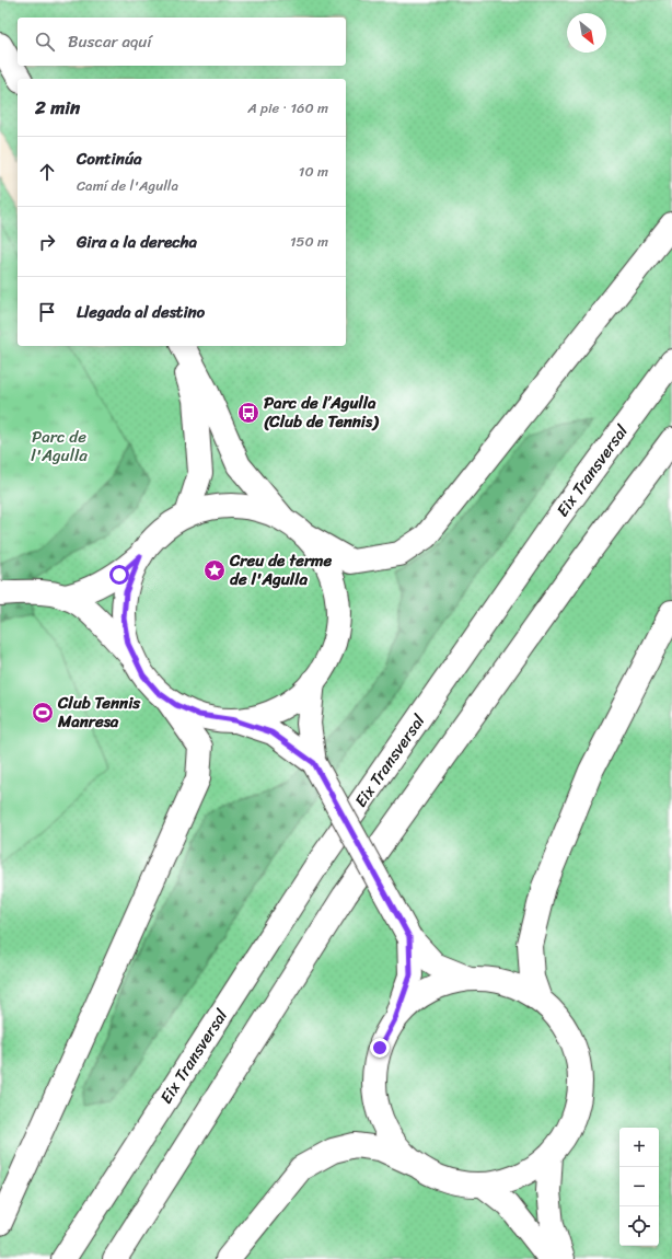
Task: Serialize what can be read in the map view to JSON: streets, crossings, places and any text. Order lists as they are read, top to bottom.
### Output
{
  "streets": {
    "main road": ["Eix Transversal"]
  },
  "parks": ["Parc de l'Agulla"],
  "places": {
    "bus stop": ["Parc de l’Agulla (Club de Tennis)"],
    "place": ["Creu de terme de l'Agulla"],
    "sports": ["Club Tennis Manresa"]
  },
  "north": "bottom right",
  "page": {
    "search": "Buscar aquí",
    "heading": ["2 min", "A pie · 160 m"],
    "list": [
      ["Continúa", "Camí de l'Agulla", "10 m"],
      ["Gira a la derecha", "150 m"],
      "Llegada al destino"
    ],
    "map_buttons": ["+", "−"]
  }
}
